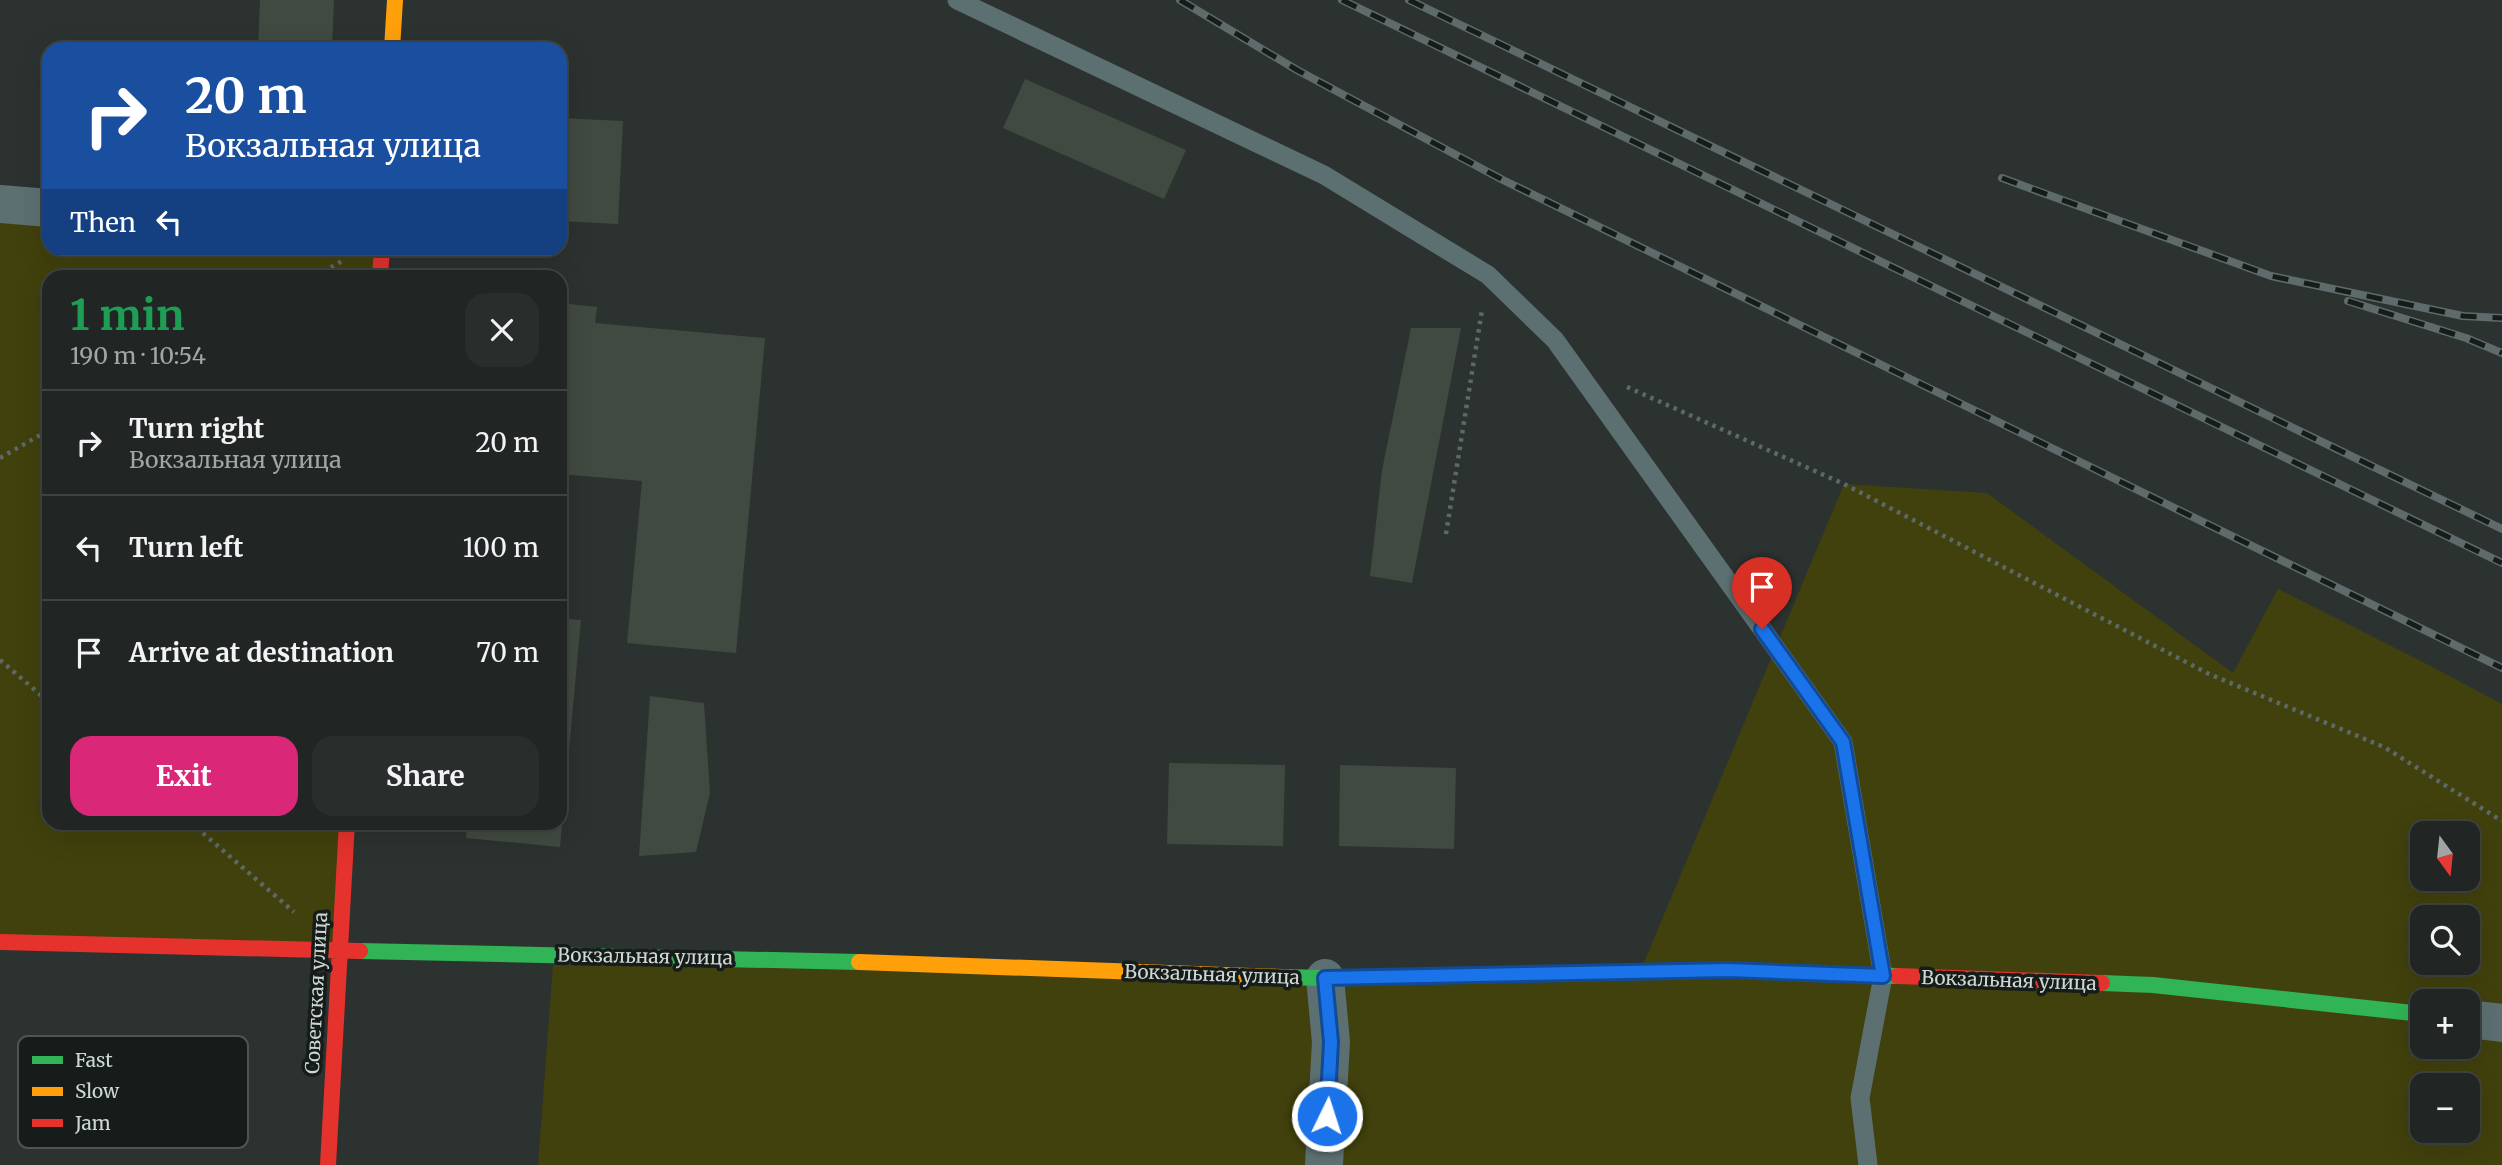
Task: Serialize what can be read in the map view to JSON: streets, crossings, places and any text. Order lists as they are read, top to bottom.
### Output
{
  "streets": {
    "street": ["Вокзальная улица", "Советская улица"]
  },
  "crossings": [
    ["Вокзальная улица", "Советская улица"]
  ],
  "legend": ["Fast", "Slow", "Jam"],
  "north": "bottom",
  "page": {
    "turn": ["20 m", "Вокзальная улица"],
    "then": "Then",
    "heading": ["1 min", "190 m · 10:54"],
    "list": [
      {
        "name": "Turn right",
        "note": "Вокзальная улица",
        "value": "20 m"
      },
      {
        "name": "Turn left",
        "value": "100 m"
      },
      {
        "name": "Arrive at destination",
        "value": "70 m"
      }
    ],
    "buttons": ["Exit", "Share"],
    "map_buttons": ["+", "−"]
  }
}
